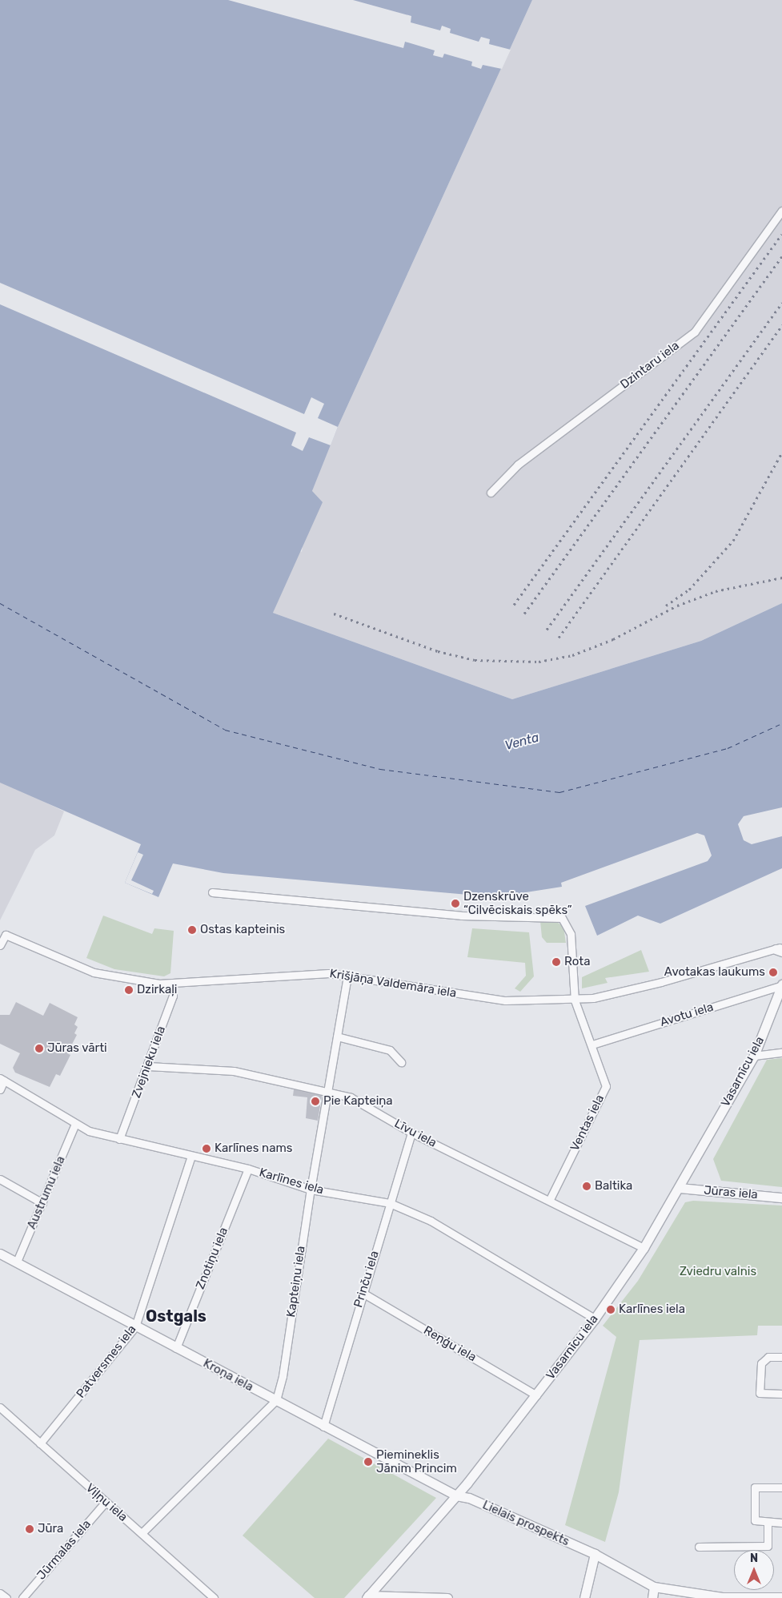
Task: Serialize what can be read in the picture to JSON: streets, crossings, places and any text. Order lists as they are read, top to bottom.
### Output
{
  "streets": {
    "street": [
      "Dzintaru iela",
      "Krišjāņa Valdemāra iela",
      "Avotu iela",
      "Zvejnieku iela",
      "Vasarnīcu iela",
      "Ventas iela",
      "Līvu iela",
      "Karlīnes iela",
      "Austrumu iela",
      "Jūras iela",
      "Znotiņu iela",
      "Prinču iela",
      "Kapteiņu iela",
      "Reņģu iela",
      "Patversmes iela",
      "Kroņa iela",
      "Viļņu iela",
      "Lielais prospekts",
      "Jūrmalas iela"
    ]
  },
  "crossings": [
    ["Krišjāņa Valdemāra iela", "Zvejnieku iela"],
    ["Krišjāņa Valdemāra iela", "Ventas iela"],
    ["Krišjāņa Valdemāra iela", "Kapteiņu iela"],
    ["Avotu iela", "Vasarnīcu iela"],
    ["Avotu iela", "Ventas iela"],
    ["Zvejnieku iela", "Līvu iela"],
    ["Zvejnieku iela", "Karlīnes iela"],
    ["Vasarnīcu iela", "Līvu iela"],
    ["Vasarnīcu iela", "Karlīnes iela"],
    ["Vasarnīcu iela", "Jūras iela"],
    ["Vasarnīcu iela", "Reņģu iela"],
    ["Vasarnīcu iela", "Kroņa iela"],
    ["Vasarnīcu iela", "Lielais prospekts"],
    ["Ventas iela", "Līvu iela"],
    ["Līvu iela", "Prinču iela"],
    ["Līvu iela", "Kapteiņu iela"],
    ["Karlīnes iela", "Austrumu iela"],
    ["Karlīnes iela", "Znotiņu iela"],
    ["Karlīnes iela", "Prinču iela"],
    ["Karlīnes iela", "Kapteiņu iela"],
    ["Karlīnes iela", "Patversmes iela"],
    ["Austrumu iela", "Kroņa iela"],
    ["Znotiņu iela", "Kroņa iela"],
    ["Prinču iela", "Reņģu iela"],
    ["Prinču iela", "Kroņa iela"],
    ["Kapteiņu iela", "Kroņa iela"],
    ["Kapteiņu iela", "Viļņu iela"],
    ["Patversmes iela", "Kroņa iela"],
    ["Patversmes iela", "Viļņu iela"],
    ["Kroņa iela", "Lielais prospekts"],
    ["Viļņu iela", "Jūrmalas iela"]
  ],
  "districts": ["Ostgals"],
  "water": ["Venta"],
  "parks": ["Zviedru valnis"],
  "places": [
    "Dzenskrūve “Cilvēciskais spēks”",
    "Ostas kapteinis",
    "Rota",
    "Avotakas laukums",
    "Dzirkaļi",
    "Jūras vārti",
    "Pie Kapteiņa",
    "Karlīnes nams",
    "Baltika",
    "Karlīnes iela",
    "Piemineklis Jānim Princim",
    "Jūra"
  ],
  "north": "top"
}
